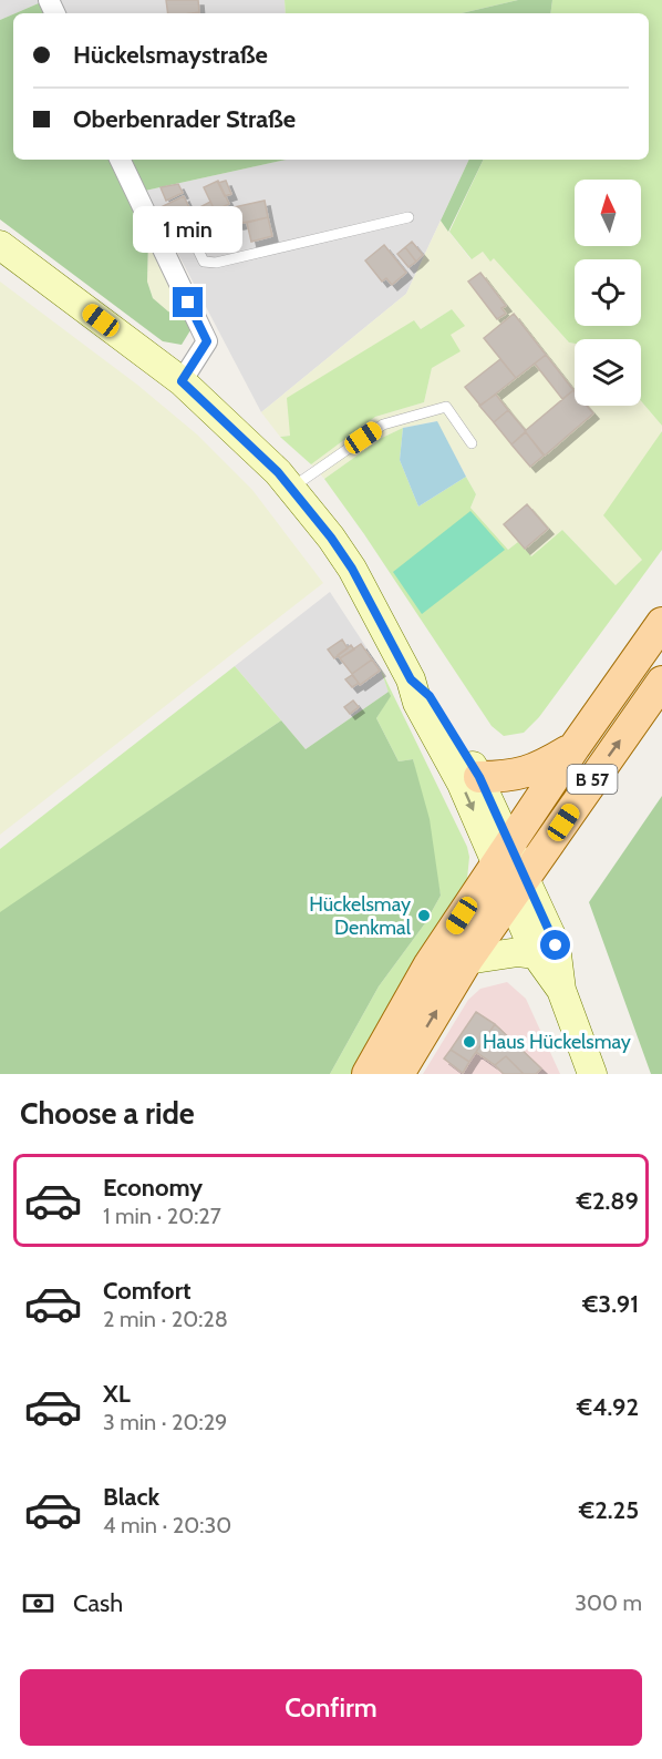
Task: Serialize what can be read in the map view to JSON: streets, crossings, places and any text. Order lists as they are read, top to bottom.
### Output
{
  "streets": {
    "main road": ["B 57"]
  },
  "places": ["Hückelsmay Denkmal", "Haus Hückelsmay"],
  "north": "top",
  "page": {
    "banner": ["Hückelsmaystraße", "Oberbenrader Straße"],
    "bubble": "1 min",
    "heading": "Choose a ride",
    "list": [
      {
        "name": "Economy",
        "note": "1 min · 20:27",
        "value": "€2.89"
      },
      {
        "name": "Comfort",
        "note": "2 min · 20:28",
        "value": "€3.91"
      },
      {
        "name": "XL",
        "note": "3 min · 20:29",
        "value": "€4.92"
      },
      {
        "name": "Black",
        "note": "4 min · 20:30",
        "value": "€2.25"
      }
    ],
    "pay": ["Cash", "300 m"],
    "buttons": "Confirm"
  }
}
